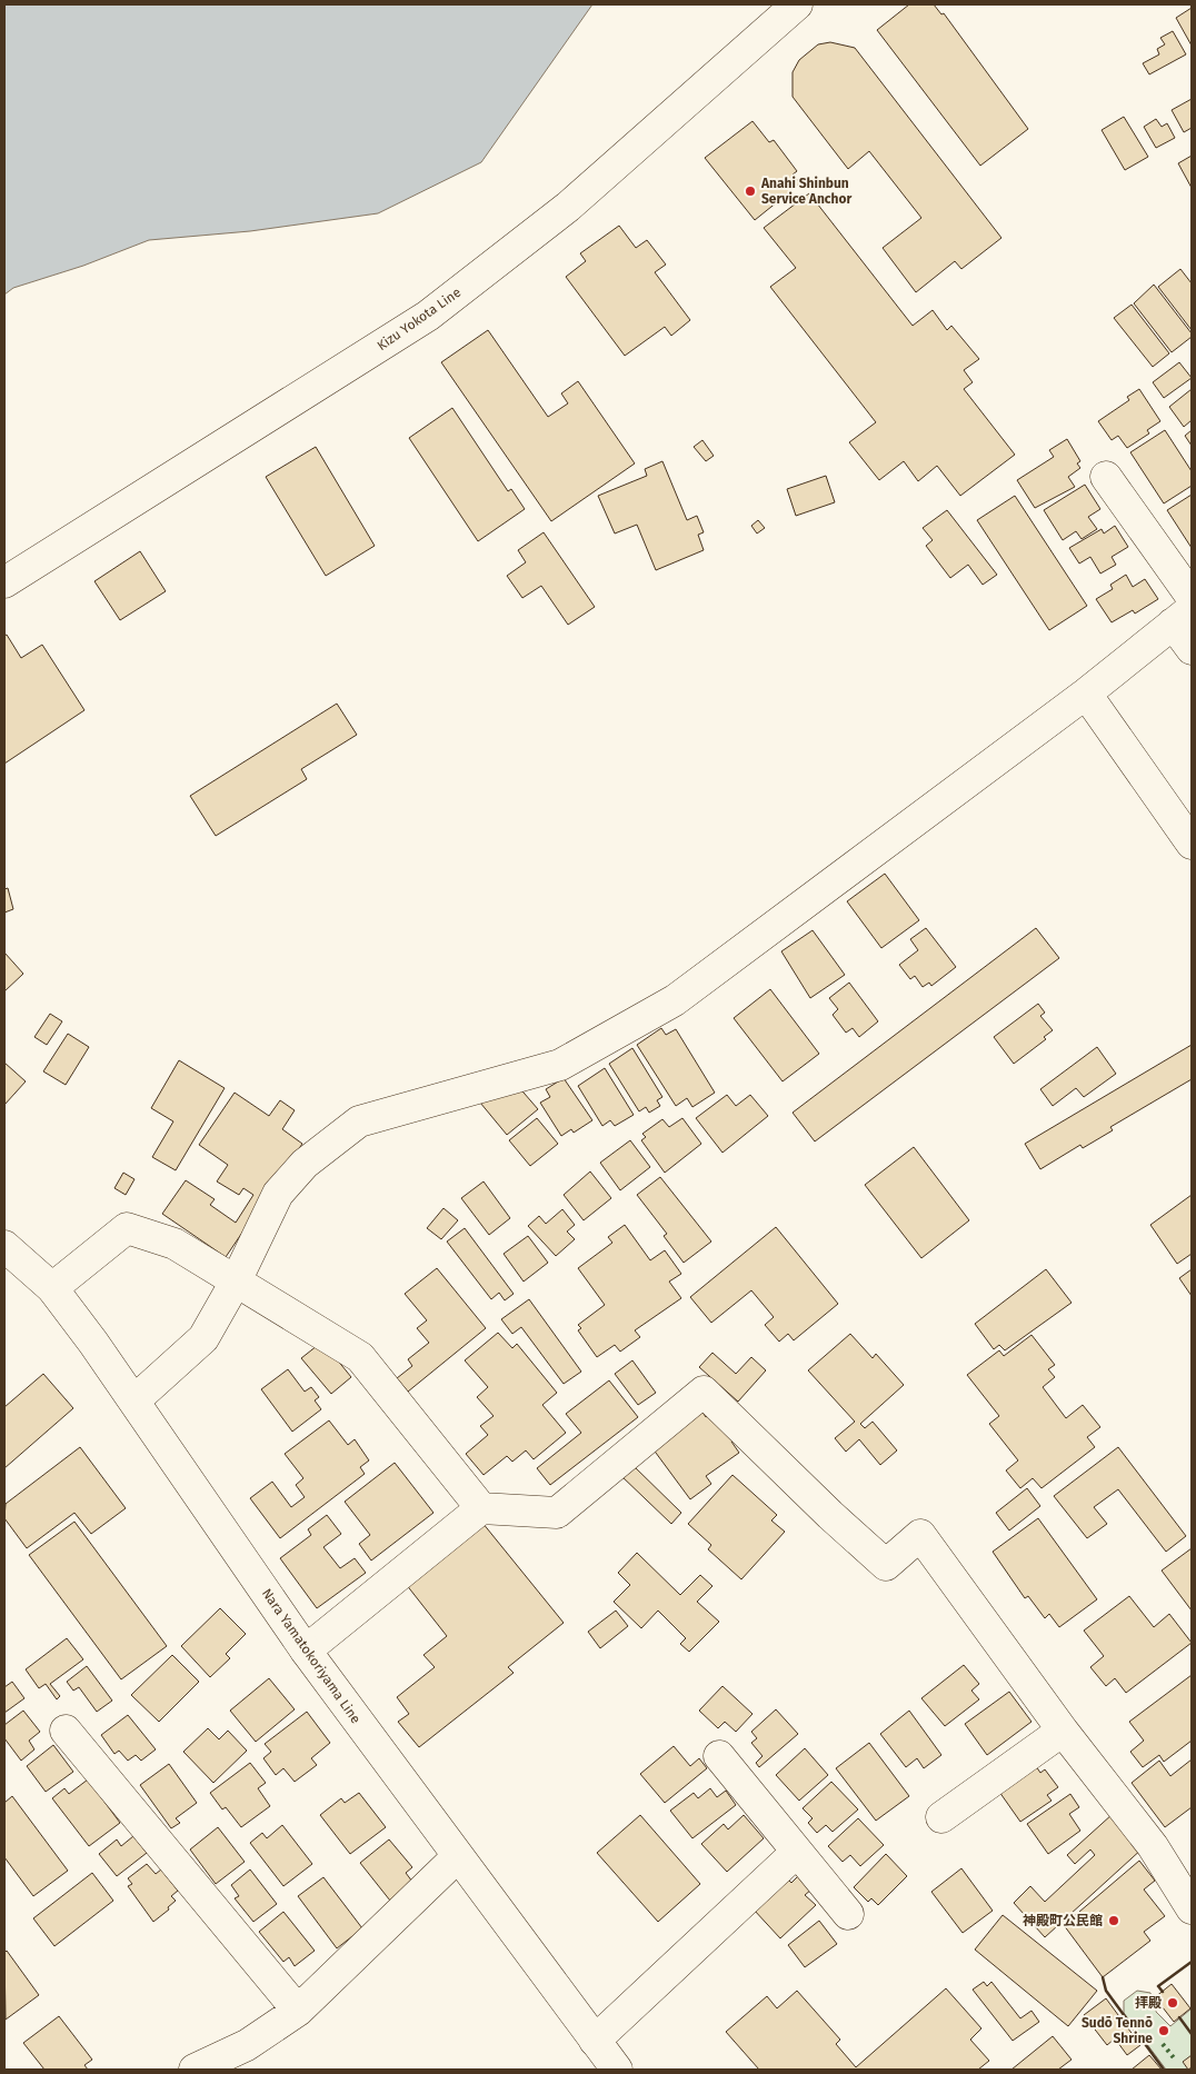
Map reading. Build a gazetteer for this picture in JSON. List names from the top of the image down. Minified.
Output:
{"streets":{"street":["Kizu Yokota Line","Nara Yamatokoriyama Line"]},"places":["Anahi Shinbun Service Anchor","神殿町公民館","拝殿","Sudō Tennō Shrine"]}
